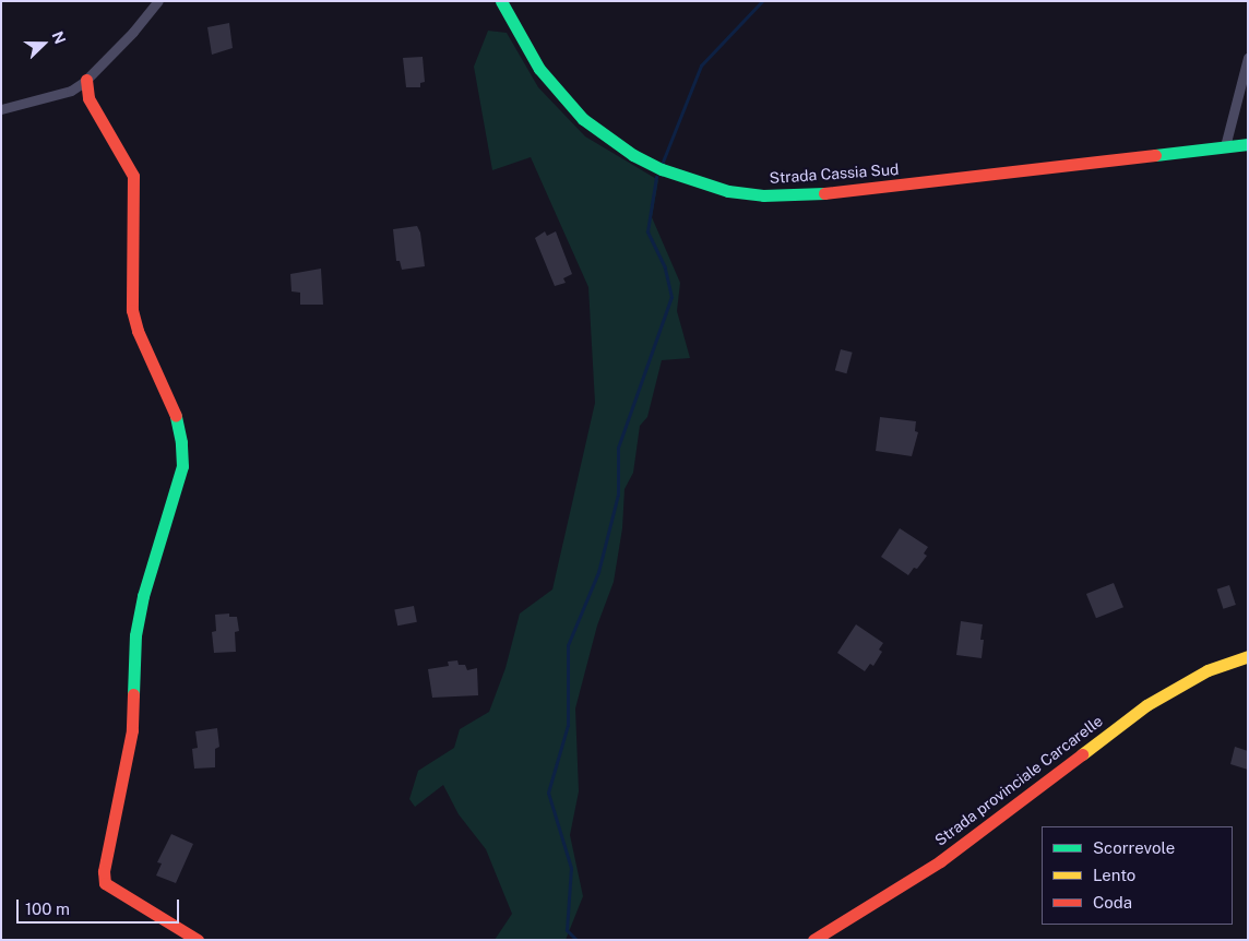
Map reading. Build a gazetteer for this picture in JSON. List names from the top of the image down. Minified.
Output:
{"streets":{"main road":["Strada Cassia Sud","Strada provinciale Carcarelle"]},"legend":["Scorrevole","Lento","Coda"],"scale_bar":"100 m","north":"right"}
